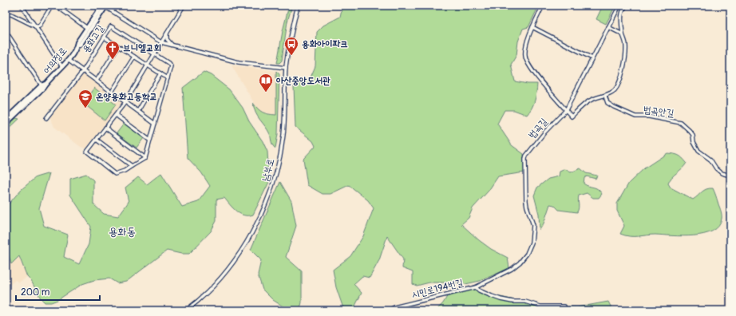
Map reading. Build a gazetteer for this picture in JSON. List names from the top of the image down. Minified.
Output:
{"streets":{"main road":["어의정로"],"street":["용화고길","법곡안길","법곡길","남부로","시민로194번길"]},"crossings":[["법곡길","시민로194번길"]],"districts":["용화동"],"places":{"bus stop":["용화아이파크"],"church":["브니엘교회"],"library":["아산중앙도서관"],"school or university":["온양용화고등학교"]},"scale_bar":"200 m"}
